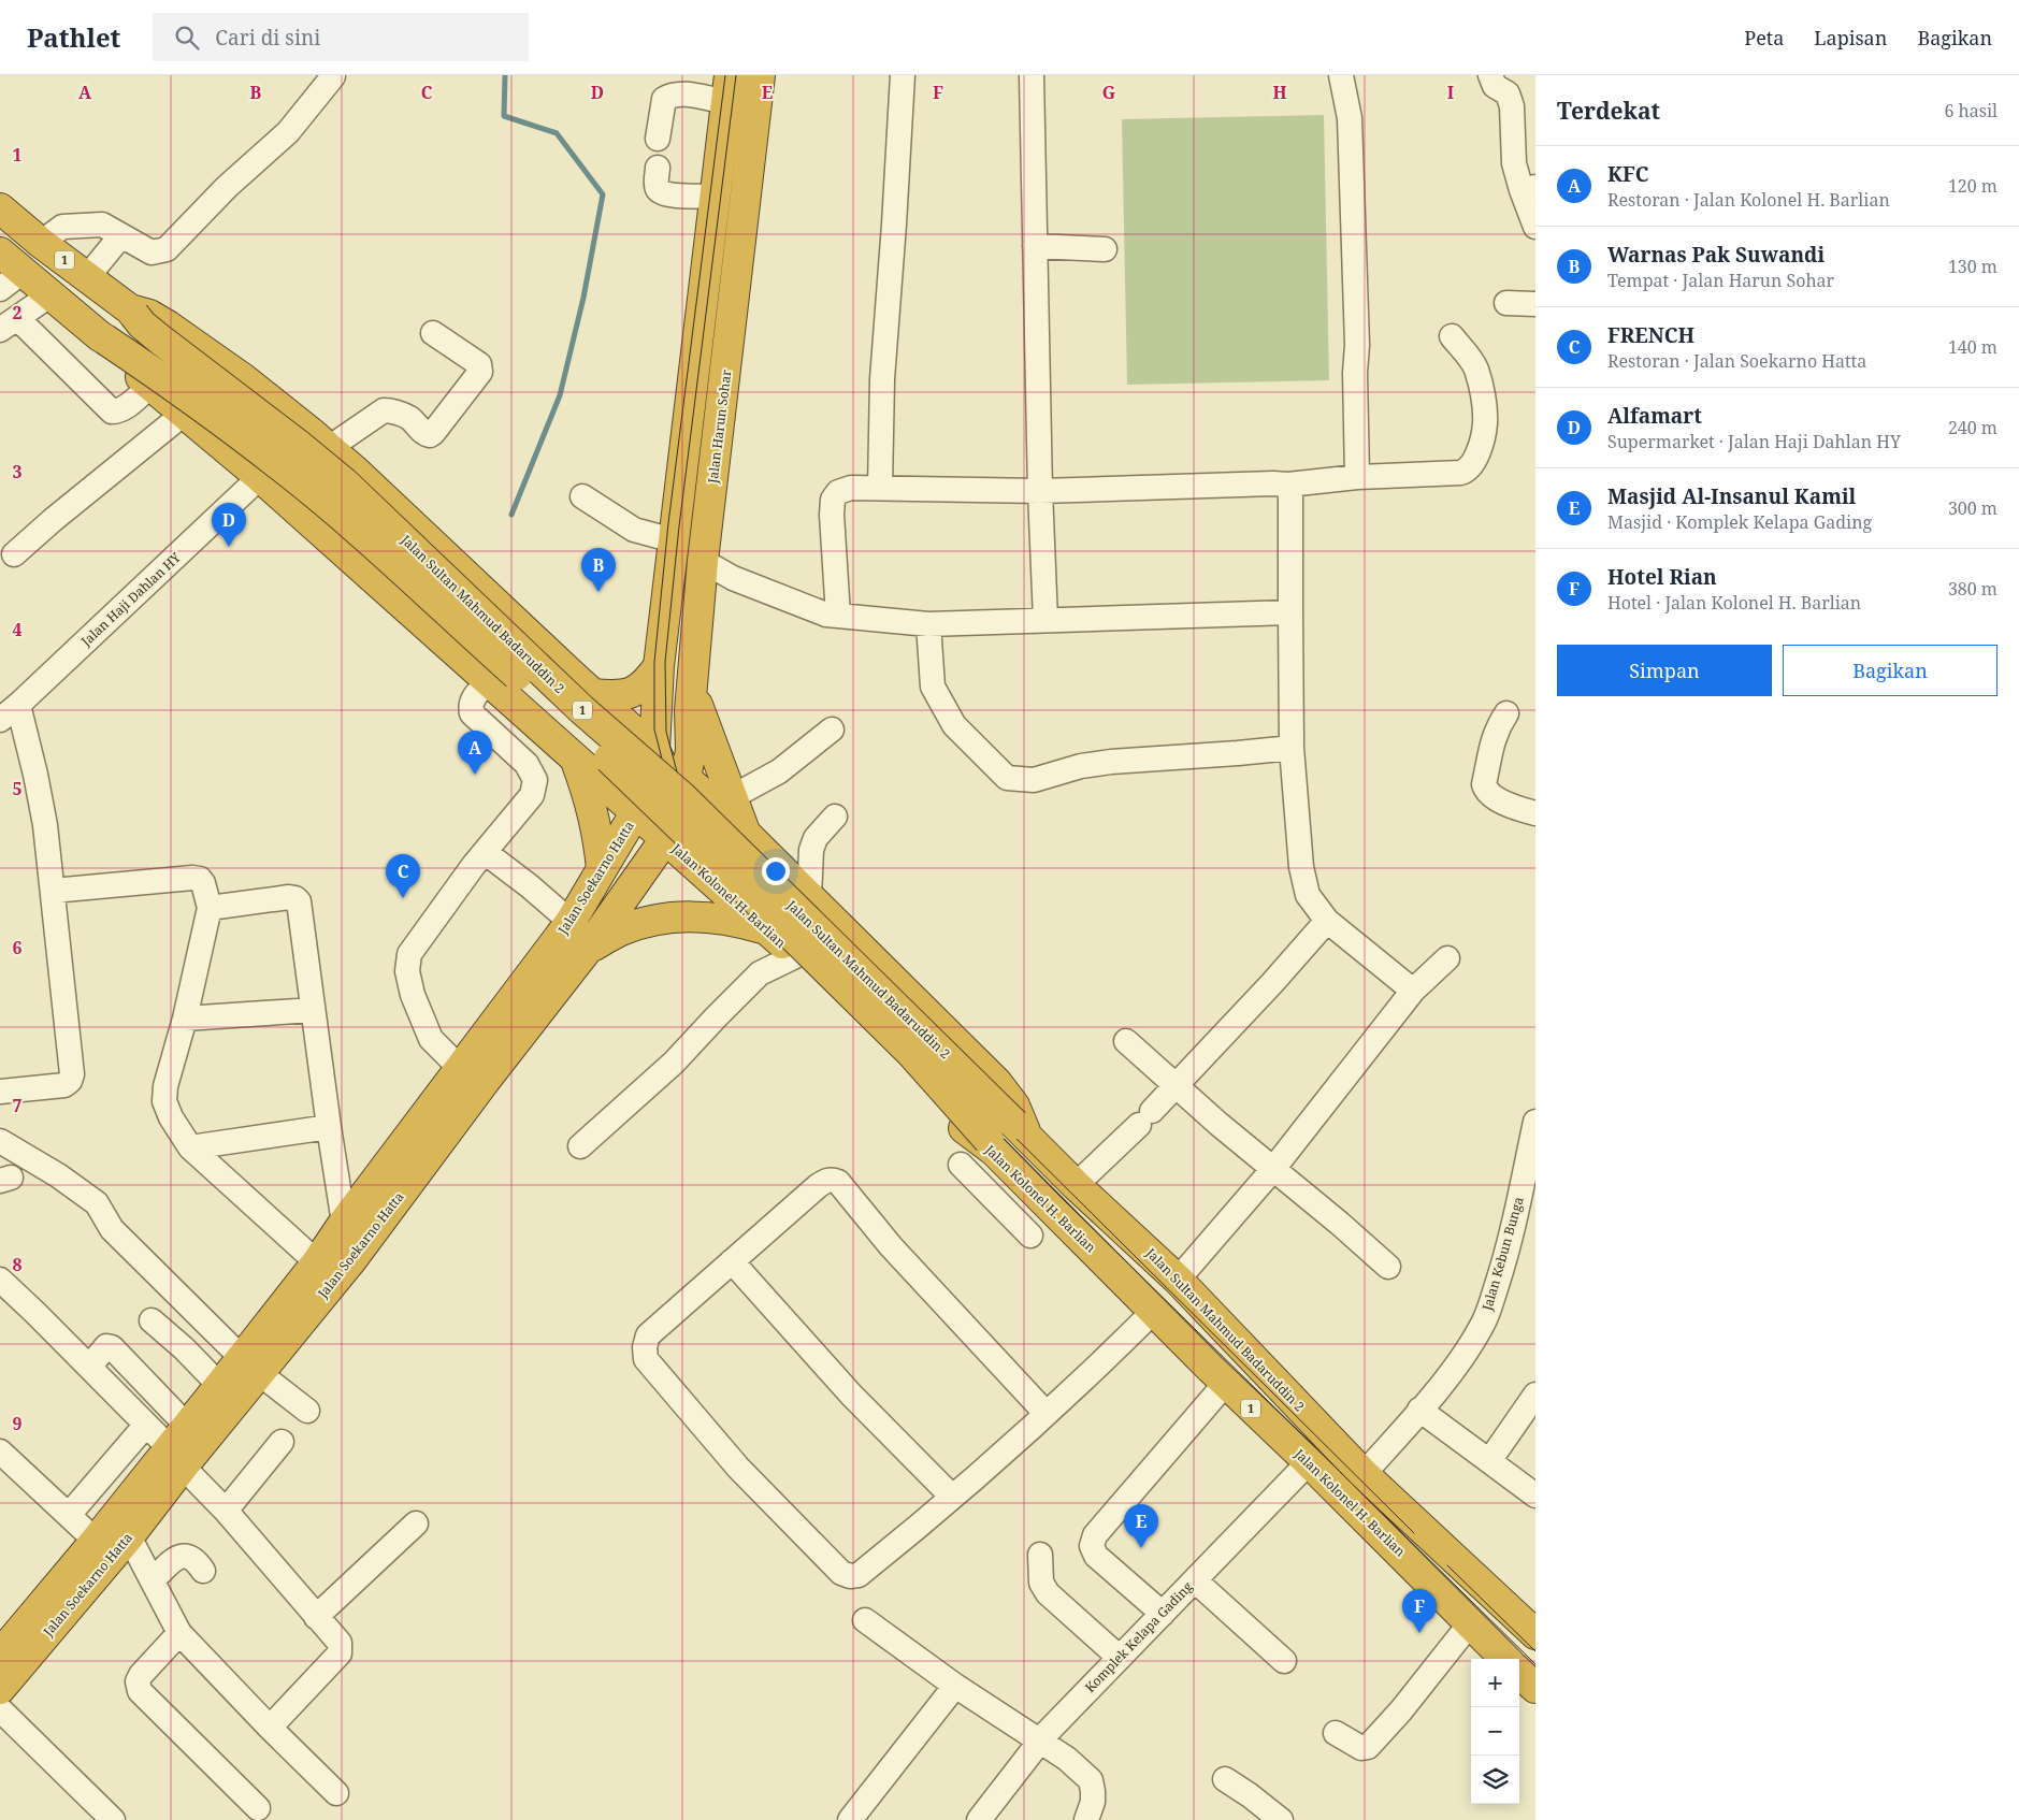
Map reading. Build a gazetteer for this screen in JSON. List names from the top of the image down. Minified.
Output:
{"streets":{"highway":["1","Jalan Harun Sohar","Jalan Sultan Mahmud Badaruddin 2","Jalan Soekarno Hatta","Jalan Kolonel H. Barlian"],"street":["Jalan Haji Dahlan HY","Jalan Kebun Bunga","Komplek Kelapa Gading"]},"crossings":[["1","Jalan Harun Sohar"],["1","Jalan Haji Dahlan HY"],["1","Jalan Sultan Mahmud Badaruddin 2"],["1","Jalan Soekarno Hatta"],["1","Jalan Kolonel H. Barlian"],["Jalan Harun Sohar","Jalan Soekarno Hatta"],["Jalan Sultan Mahmud Badaruddin 2","Jalan Kolonel H. Barlian"],["Jalan Sultan Mahmud Badaruddin 2","Jalan Kebun Bunga"],["Jalan Soekarno Hatta","Jalan Kolonel H. Barlian"],["Jalan Kolonel H. Barlian","Komplek Kelapa Gading"]],"page":{"header":"Pathlet","search":"Cari di sini","nav":["Peta","Lapisan","Bagikan"],"heading":["Terdekat","6 hasil"],"list":[{"mark":"A","name":"KFC","note":"Restoran · Jalan Kolonel H. Barlian","value":"120 m"},{"mark":"B","name":"Warnas Pak Suwandi","note":"Tempat · Jalan Harun Sohar","value":"130 m"},{"mark":"C","name":"FRENCH","note":"Restoran · Jalan Soekarno Hatta","value":"140 m"},{"mark":"D","name":"Alfamart","note":"Supermarket · Jalan Haji Dahlan HY","value":"240 m"},{"mark":"E","name":"Masjid Al-Insanul Kamil","note":"Masjid · Komplek Kelapa Gading","value":"300 m"},{"mark":"F","name":"Hotel Rian","note":"Hotel · Jalan Kolonel H. Barlian","value":"380 m"}],"pins":["D","B","A","C","E","F"],"buttons":["Simpan","Bagikan"],"map_buttons":["+","−"]},"grid":{"columns":["A","B","C","D","E","F","G","H","I"],"rows":["1","2","3","4","5","6","7","8","9"]}}
